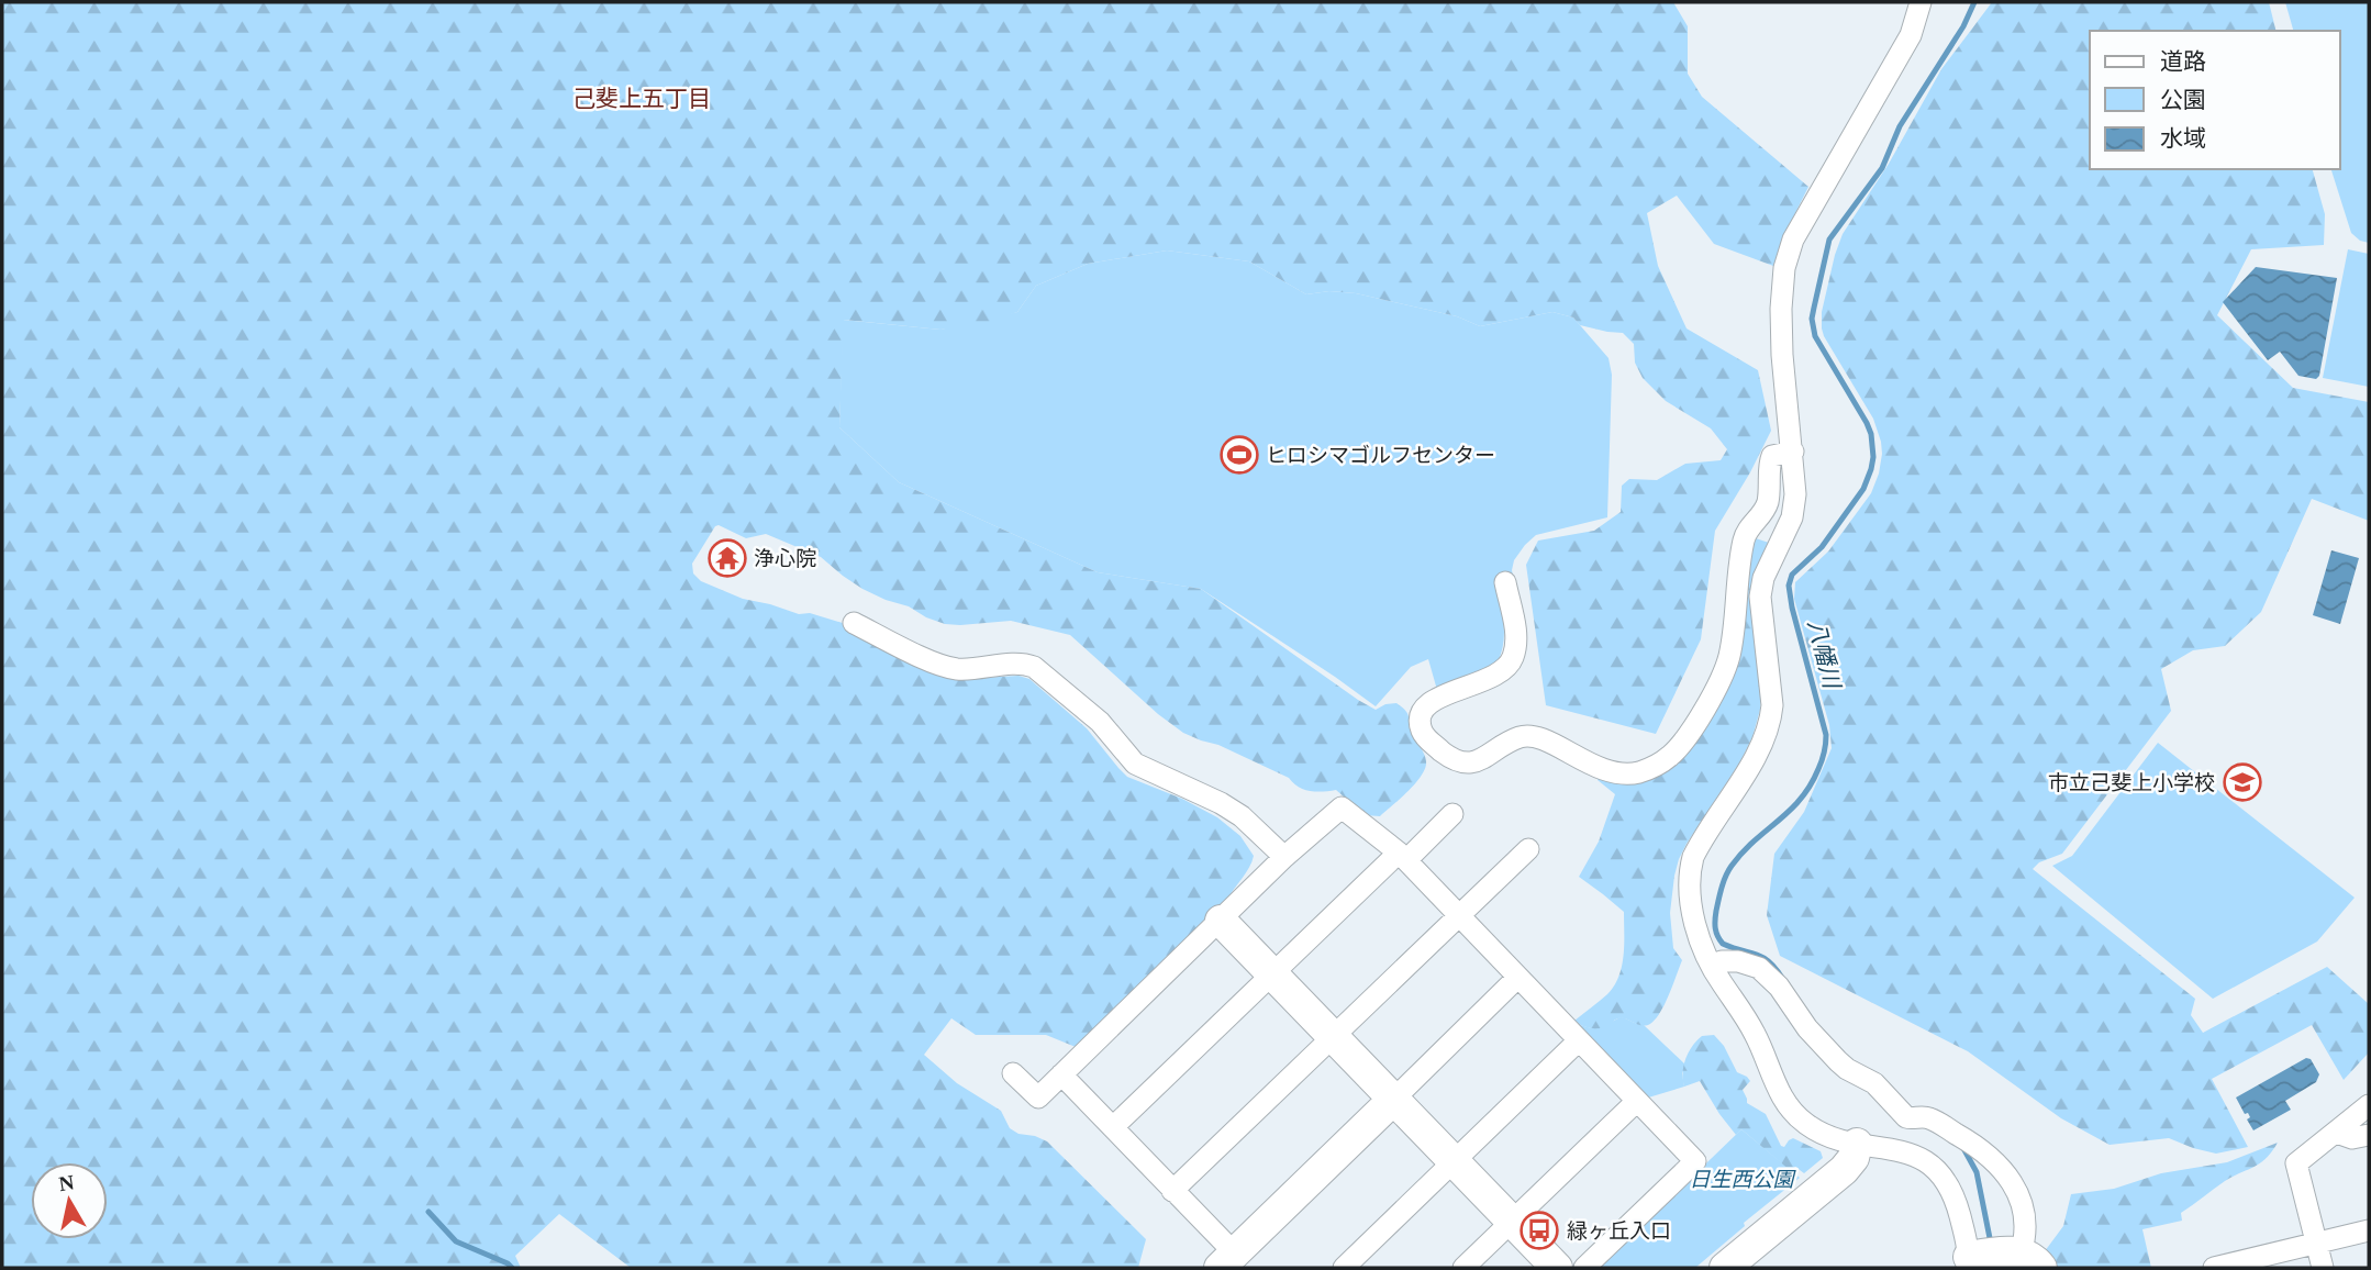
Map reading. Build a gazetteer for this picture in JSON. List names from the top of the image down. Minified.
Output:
{"districts":["己斐上五丁目"],"water":["八幡川"],"parks":["日生西公園"],"places":{"sports":["ヒロシマゴルフセンター"],"temple":["浄心院"],"school or university":["市立己斐上小学校"],"bus stop":["緑ヶ丘入口"]},"legend":["道路","公園","水域"],"north":"top"}
